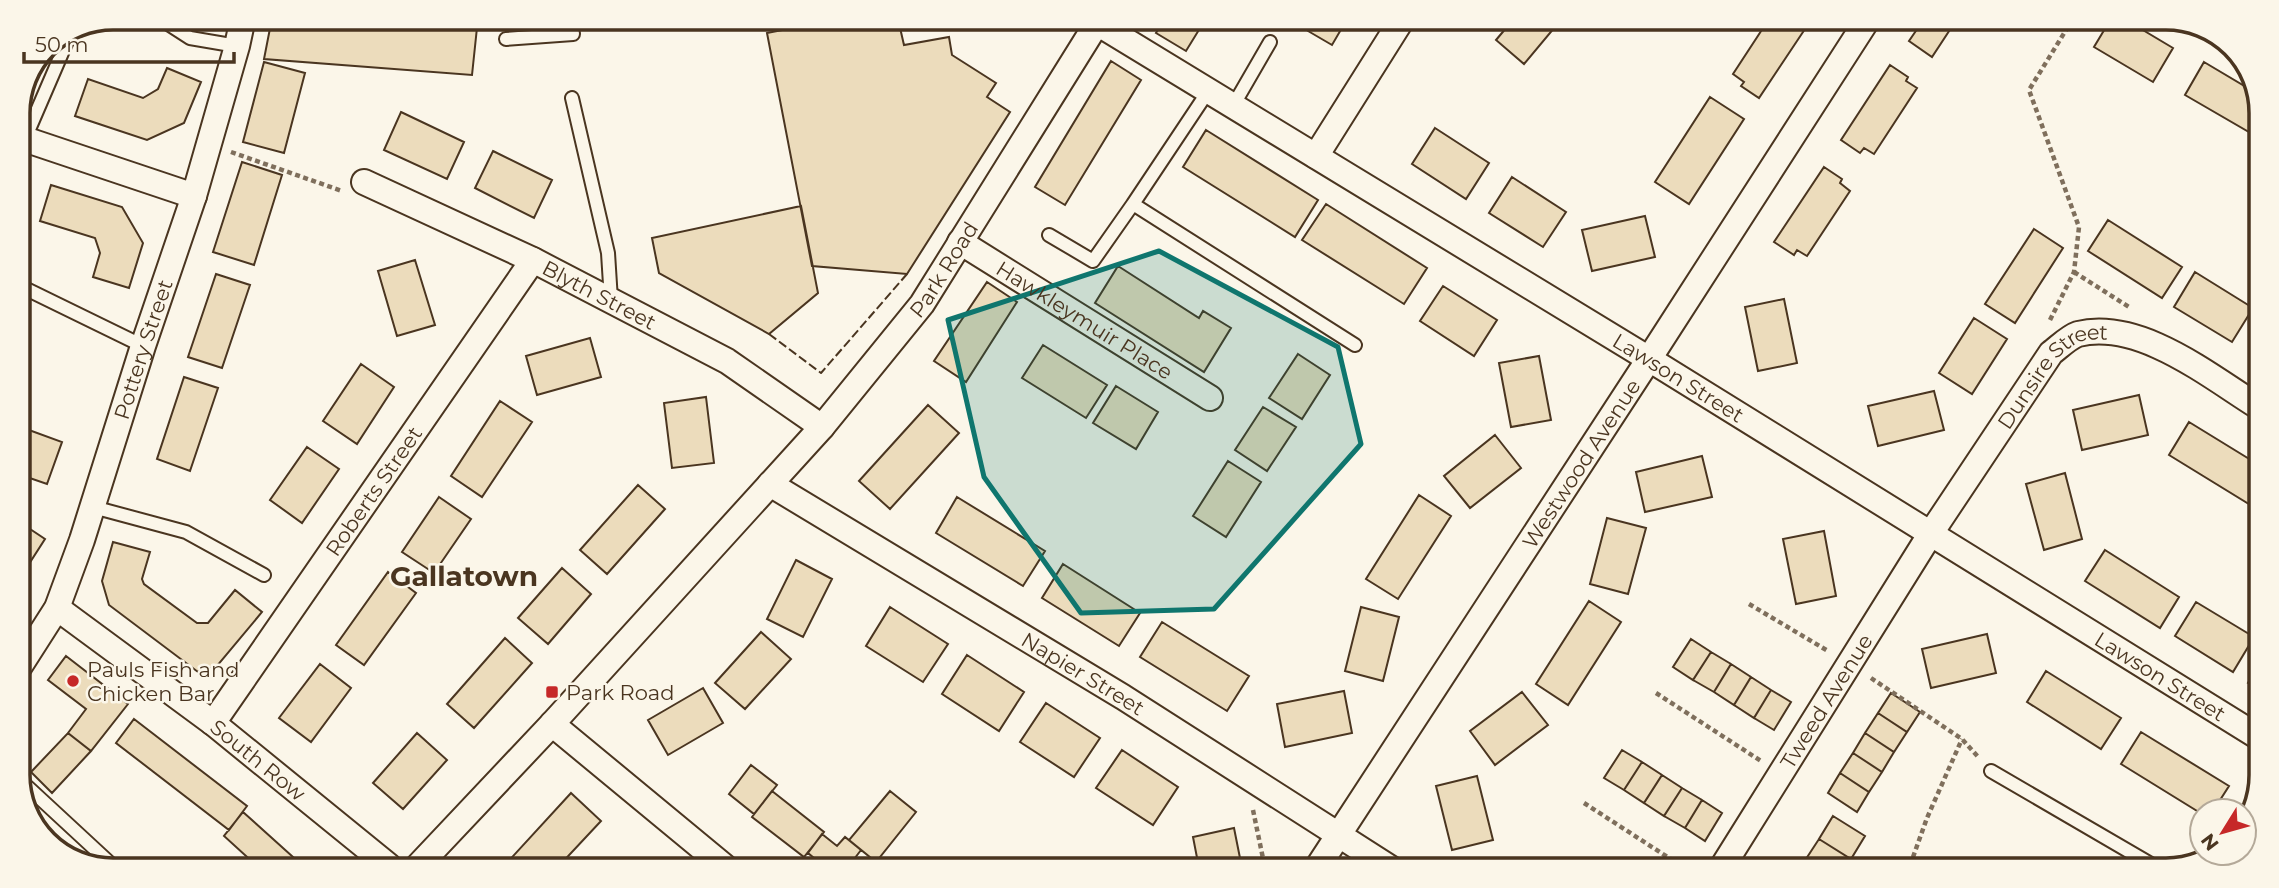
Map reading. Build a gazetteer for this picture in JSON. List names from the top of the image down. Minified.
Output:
{"streets":{"street":["Park Road","Blyth Street","Hawkleymuir Place","Pottery Street","Lawson Street","Dunsire Street","Westwood Avenue","Roberts Street","Napier Street","Tweed Avenue","South Row"]},"crossings":[["Park Road","Blyth Street"],["Park Road","Hawkleymuir Place"],["Park Road","Napier Street"],["Blyth Street","Roberts Street"],["Pottery Street","South Row"],["Lawson Street","Dunsire Street"],["Lawson Street","Westwood Avenue"],["Lawson Street","Tweed Avenue"],["Dunsire Street","Tweed Avenue"],["Westwood Avenue","Napier Street"],["Roberts Street","South Row"]],"districts":["Gallatown"],"places":{"other":["Pauls Fish and Chicken Bar"],"transit":["Park Road"]},"scale_bar":"50 m","north":"bottom left"}
